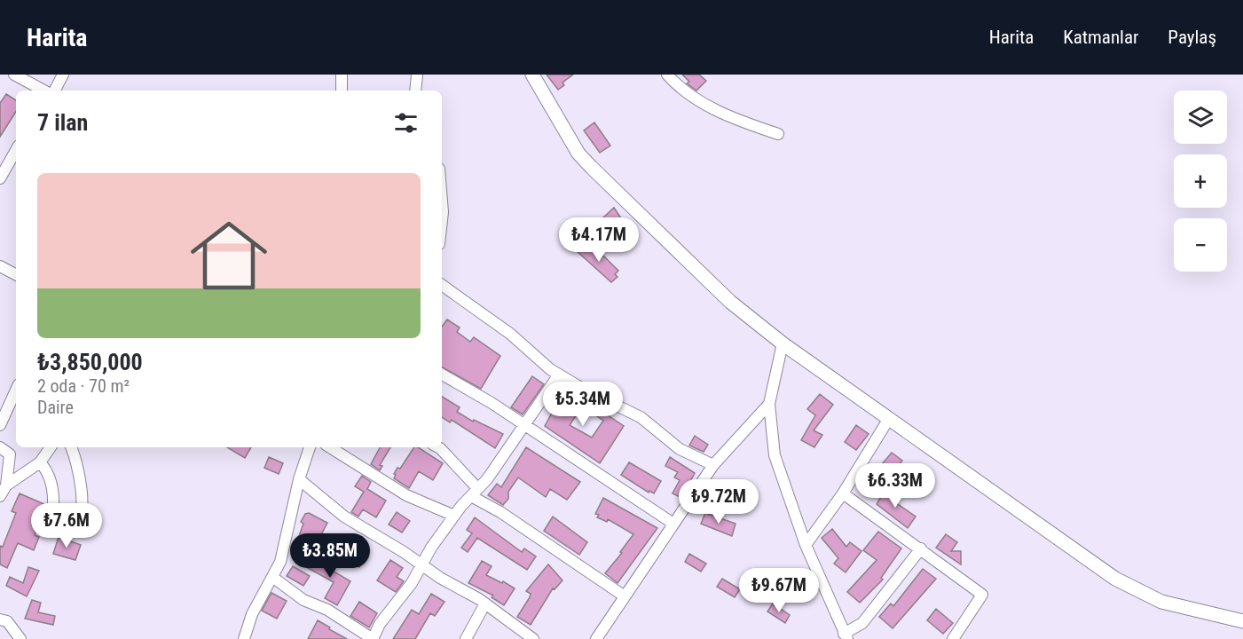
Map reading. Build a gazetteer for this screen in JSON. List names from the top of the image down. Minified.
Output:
{"page":{"header":"Harita","nav":["Harita","Katmanlar","Paylaş"],"map_buttons":["+","−"],"heading":"7 ilan","list":[{"name":"₺3,850,000","note":"2 oda · 70 m² · Daire"}],"price":["₺4.17M","₺5.34M","₺6.33M","₺9.72M","₺7.6M","₺3.85M","₺9.67M"]}}
